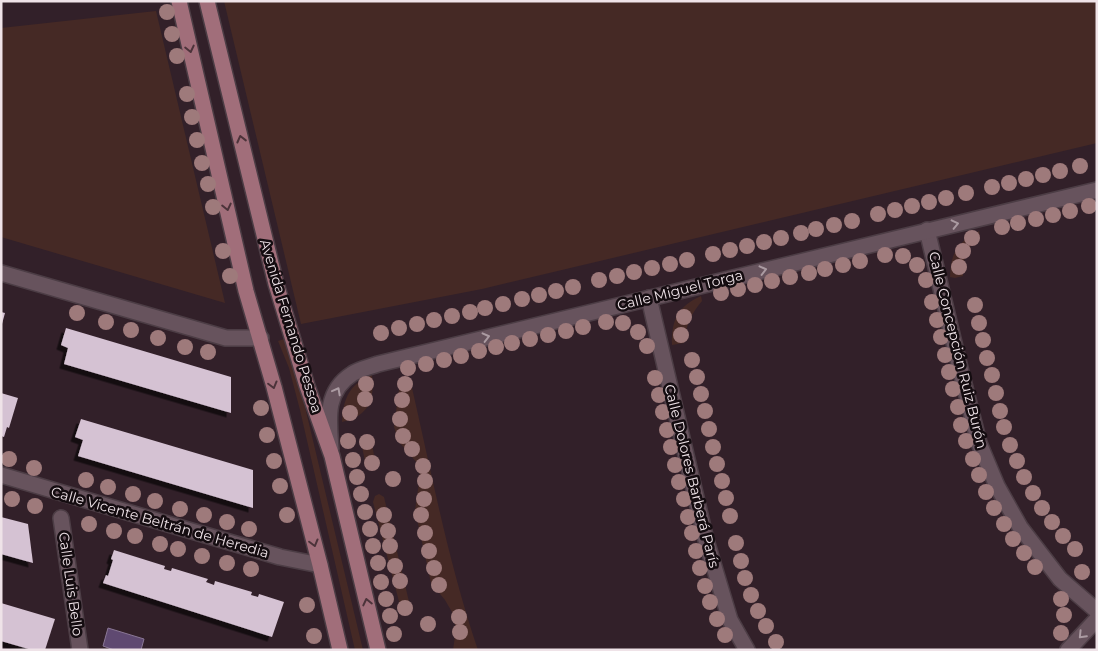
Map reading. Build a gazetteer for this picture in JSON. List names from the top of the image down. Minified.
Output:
{"streets":{"main road":["Avenida Fernando Pessoa"],"street":["Calle Miguel Torga","Calle Concepción Ruiz Burón","Calle Dolores Barberá París","Calle Vicente Beltrán de Heredia","Calle Luis Bello"]},"crossings":[["Calle Miguel Torga","Avenida Fernando Pessoa"],["Calle Miguel Torga","Calle Concepción Ruiz Burón"],["Calle Miguel Torga","Calle Dolores Barberá París"]],"one_way":["Calle Miguel Torga"]}
